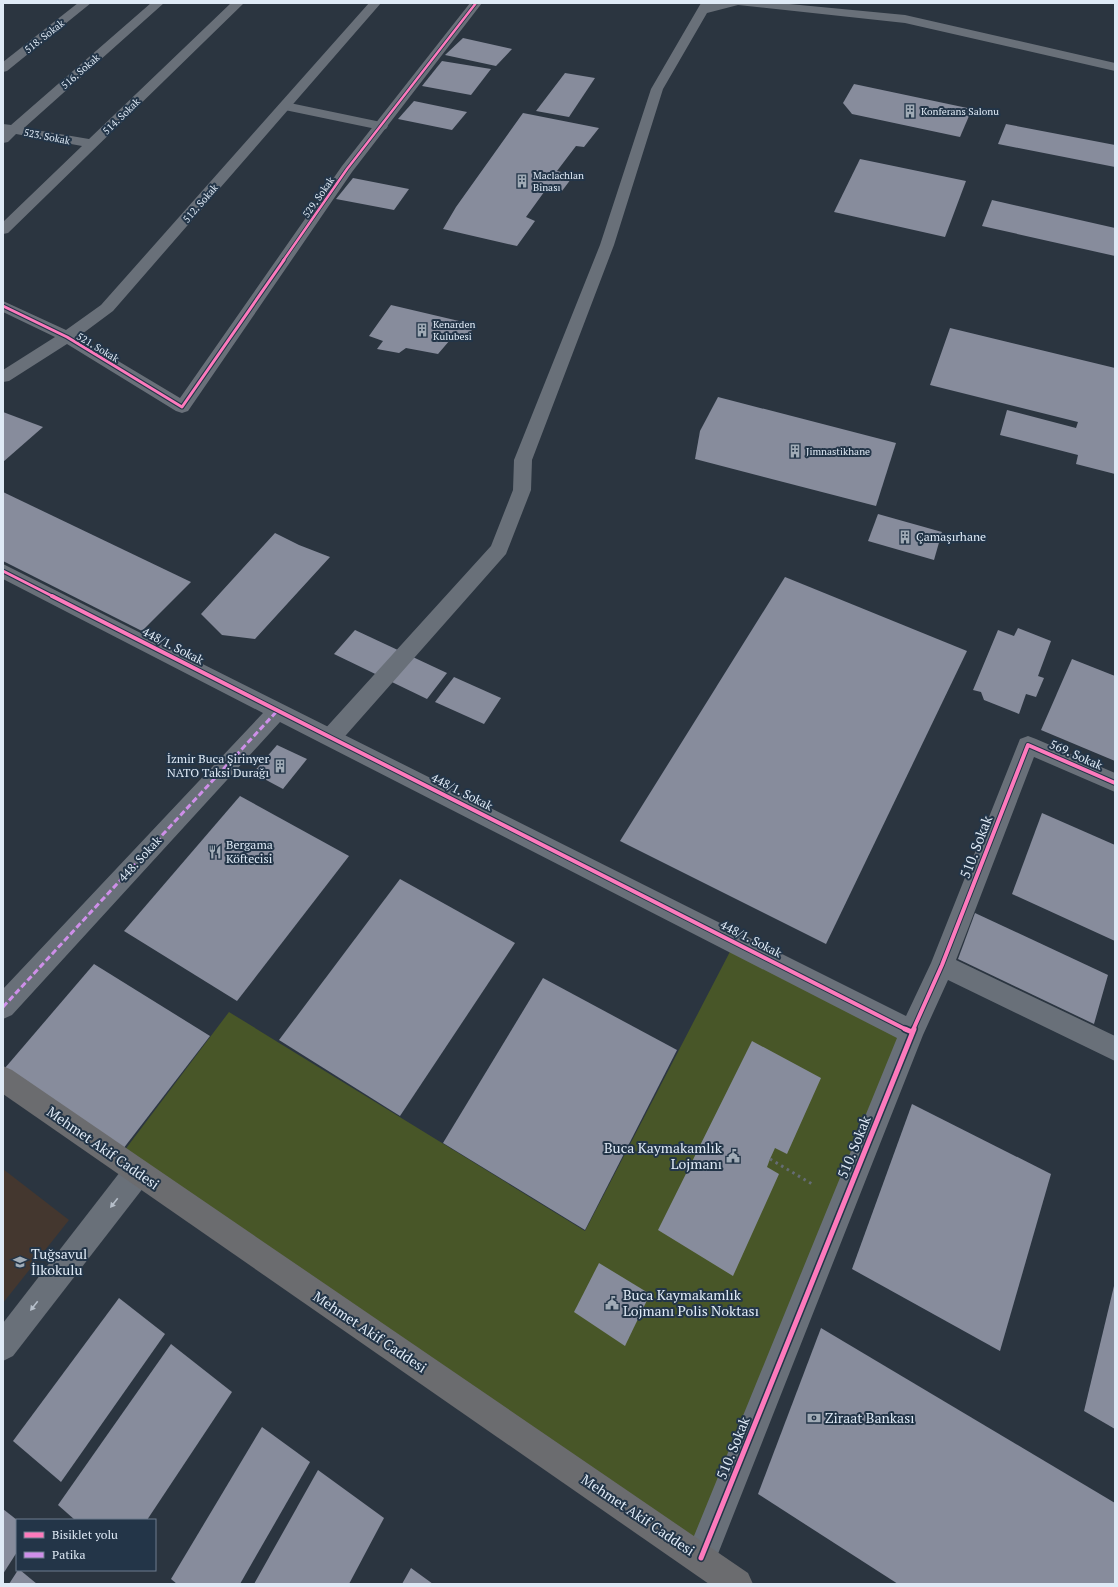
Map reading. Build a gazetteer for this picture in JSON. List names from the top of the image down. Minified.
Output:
{"streets":{"main road":["Mehmet Akif Caddesi"],"street":["518. Sokak","516. Sokak","514. Sokak","523. Sokak","529. Sokak","512. Sokak","521. Sokak","448/1. Sokak","569. Sokak","510. Sokak","448. Sokak"]},"crossings":[["516. Sokak","523. Sokak"],["514. Sokak","523. Sokak"],["529. Sokak","521. Sokak"],["512. Sokak","521. Sokak"],["448/1. Sokak","510. Sokak"],["448/1. Sokak","448. Sokak"],["569. Sokak","510. Sokak"],["510. Sokak","Mehmet Akif Caddesi"]],"places":{"building":["Konferans Salonu","Maclachlan Binası","Kenarden Kulubesi","Jimnastikhane","Çamaşırhane","İzmir Buca Şirinyer NATO Taksi Durağı"],"restaurant":["Bergama Köftecisi"],"public building":["Buca Kaymakamlık Lojmanı","Buca Kaymakamlık Lojmanı Polis Noktası"],"school or university":["Tuğsavul İlkokulu"],"bank":["Ziraat Bankası"]},"legend":["Bisiklet yolu","Patika"]}
